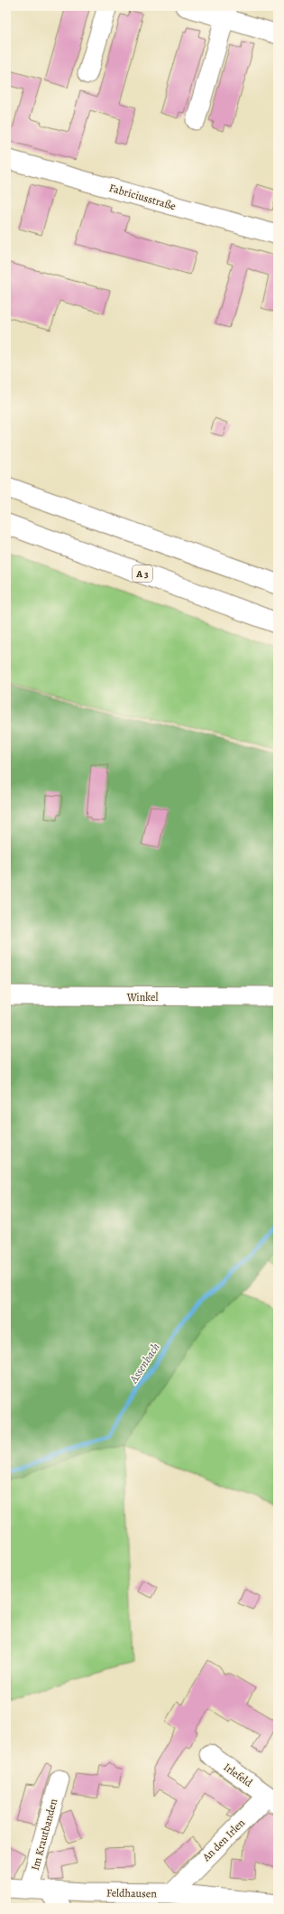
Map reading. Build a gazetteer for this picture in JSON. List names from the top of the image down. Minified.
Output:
{"streets":{"highway":["A 3"],"street":["Fabriciusstraße","Winkel","Irlefeld","Im Krautbanden","An den Irlen","Feldhausen"]},"crossings":[["Irlefeld","An den Irlen"],["Im Krautbanden","Feldhausen"],["An den Irlen","Feldhausen"]],"water":["Assenbach"]}
